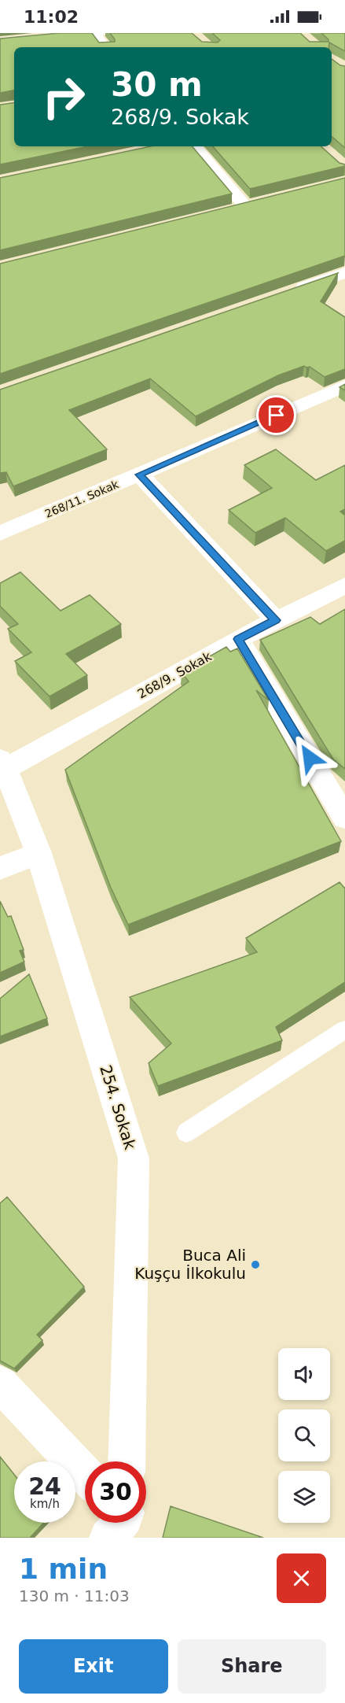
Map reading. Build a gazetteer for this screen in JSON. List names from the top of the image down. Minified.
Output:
{"streets":{"street":["268/11. Sokak","268/9. Sokak","254. Sokak"]},"crossings":[["268/9. Sokak","254. Sokak"]],"places":["Buca Ali Kuşçu İlkokulu"],"page":{"status":"11:02","turn":["30 m","268/9. Sokak"],"speed":"24 km/h","limit":"30","heading":["1 min","130 m · 11:03"],"buttons":["Exit","Share"]}}
